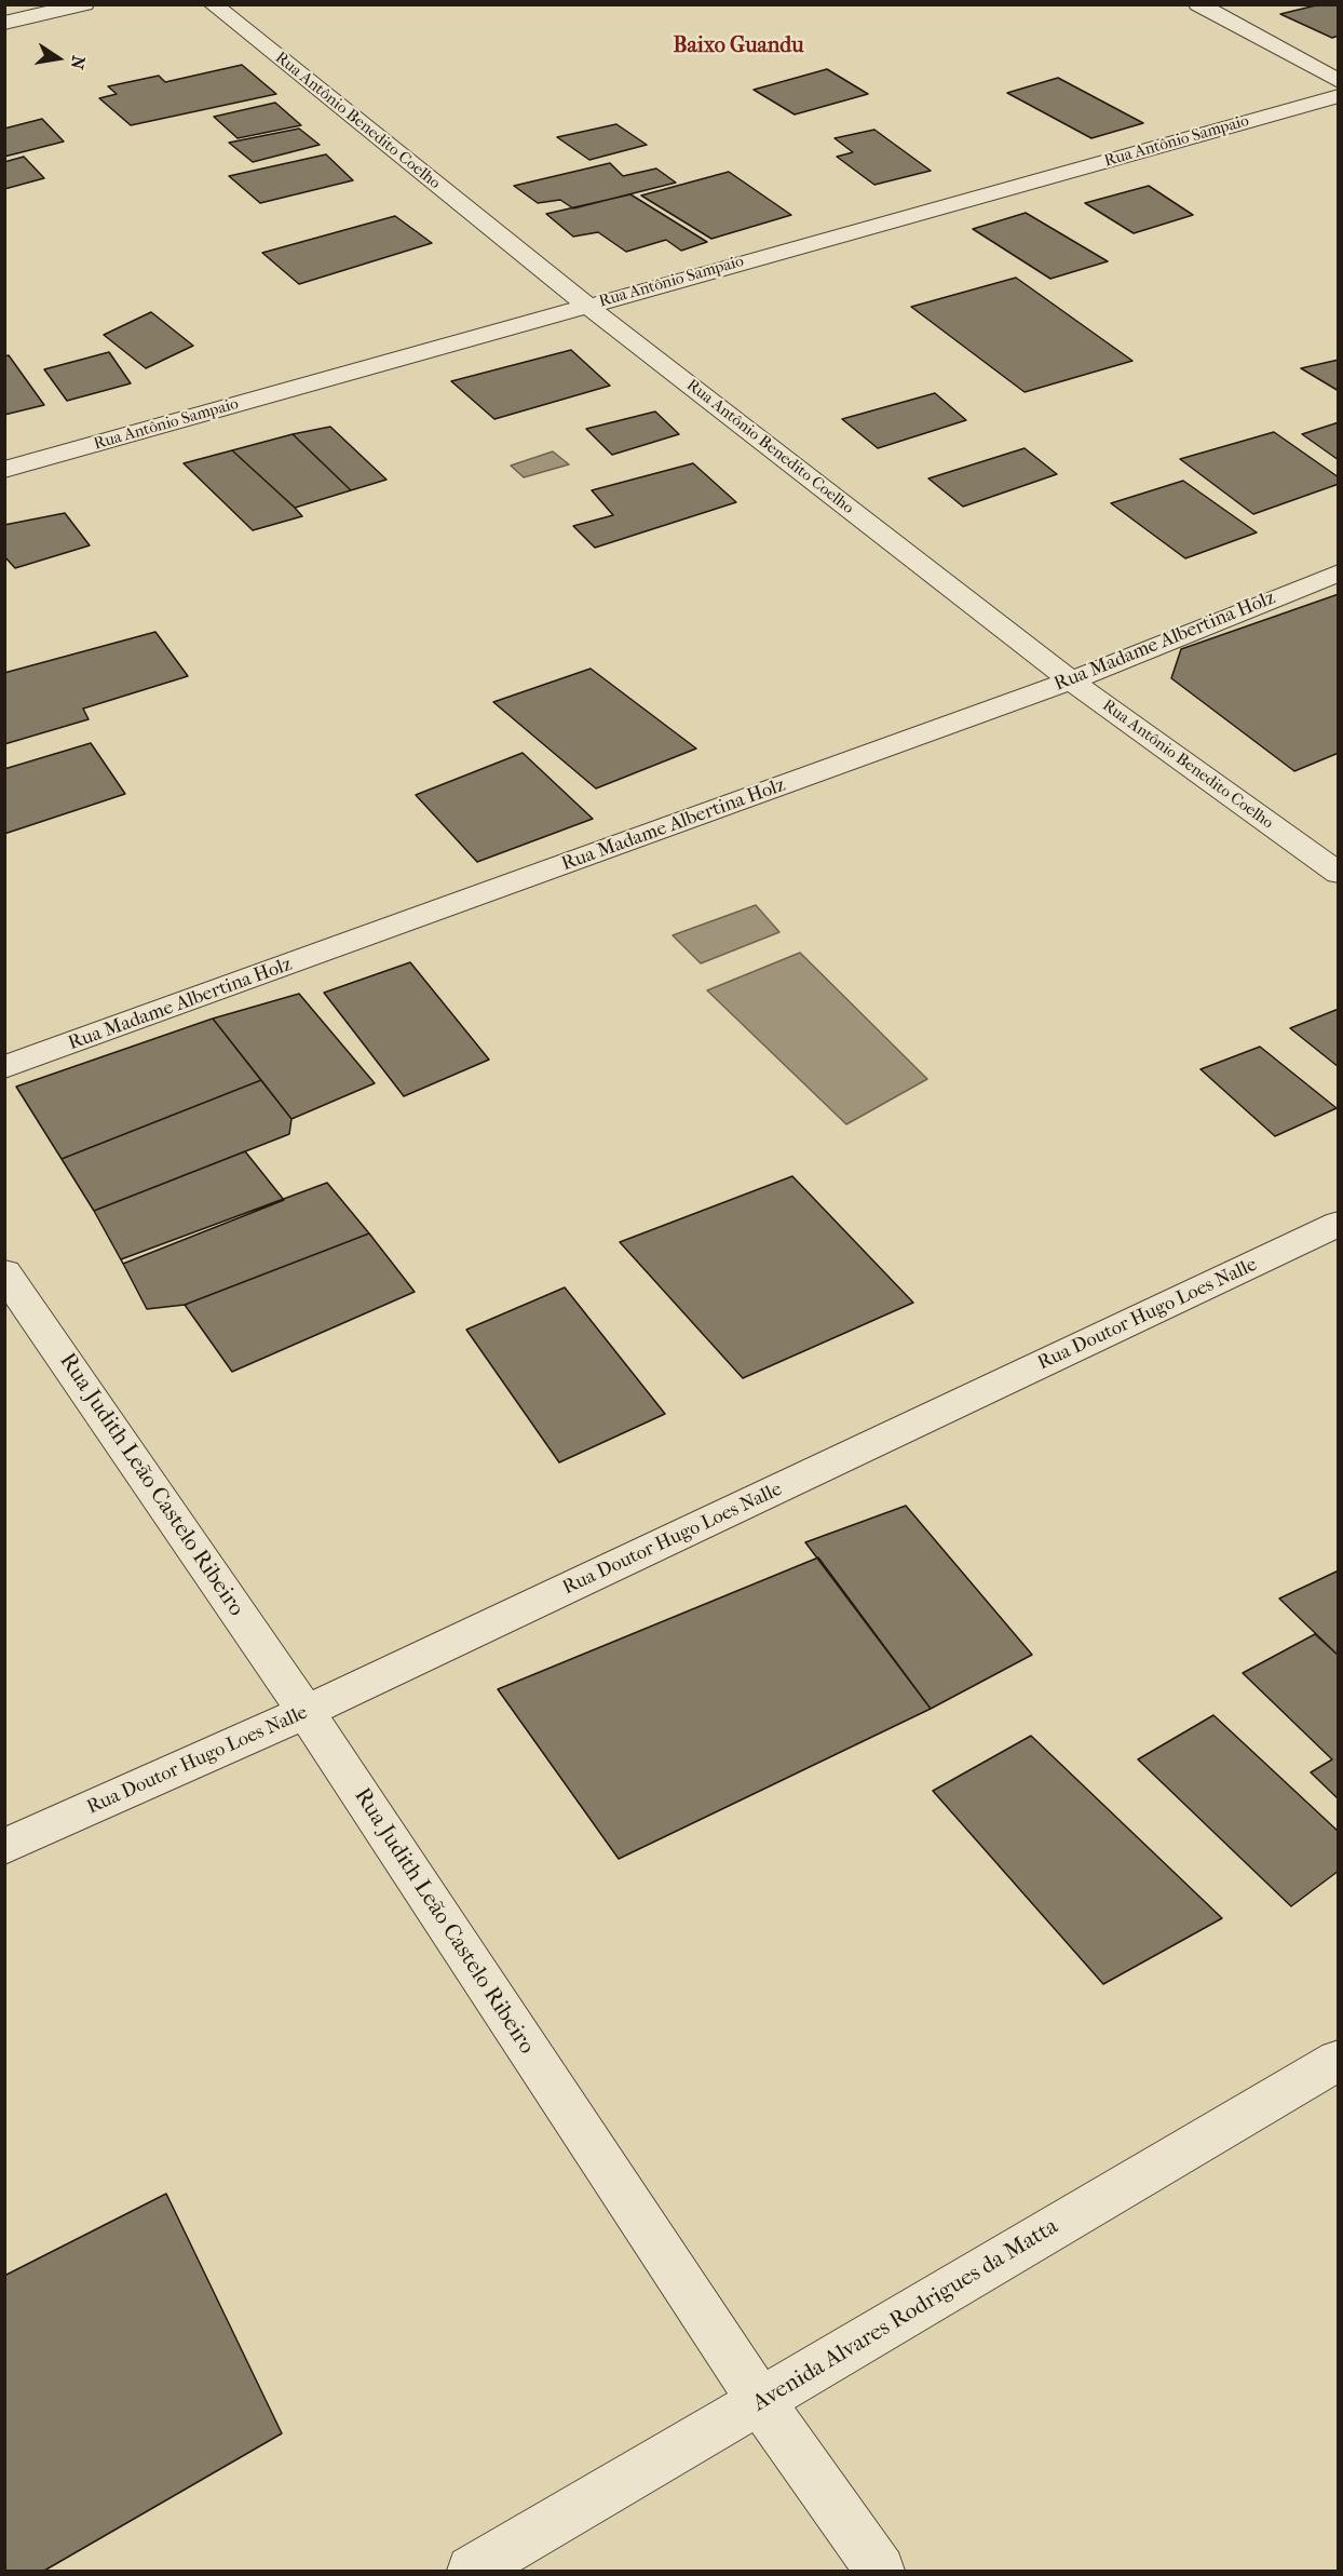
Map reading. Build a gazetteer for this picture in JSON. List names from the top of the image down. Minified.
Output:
{"streets":{"street":["Rua Antônio Benedito Coelho","Rua Antônio Sampaio","Rua Madame Albertina Holz","Rua Doutor Hugo Loes Nalle","Rua Judith Leão Castelo Ribeiro","Avenida Alvares Rodrigues da Matta"]},"crossings":[["Rua Antônio Benedito Coelho","Rua Antônio Sampaio"],["Rua Antônio Benedito Coelho","Rua Madame Albertina Holz"],["Rua Doutor Hugo Loes Nalle","Rua Judith Leão Castelo Ribeiro"],["Rua Judith Leão Castelo Ribeiro","Avenida Alvares Rodrigues da Matta"]],"districts":["Baixo Guandu"],"north":"right"}
